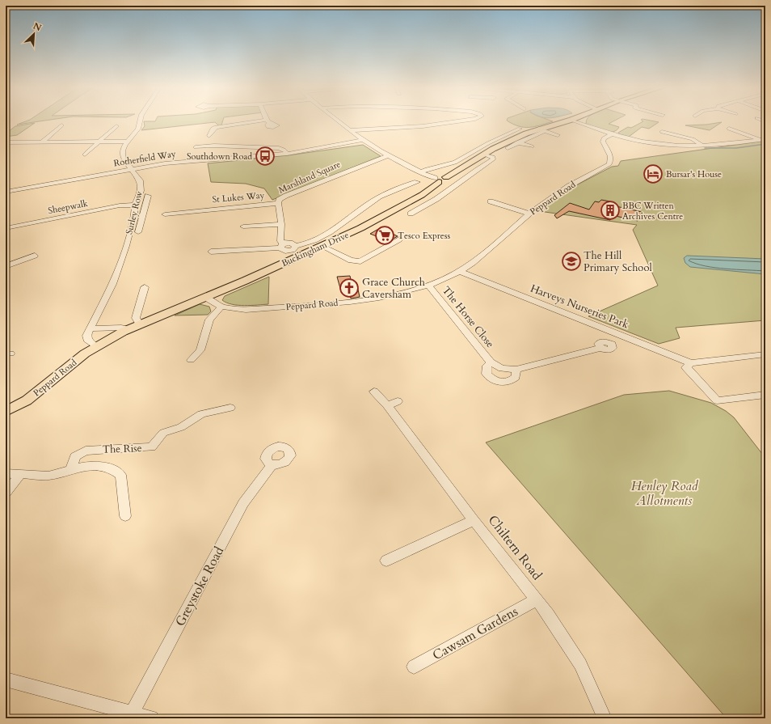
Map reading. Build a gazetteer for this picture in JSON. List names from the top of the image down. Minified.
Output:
{"streets":{"main road":["Peppard Road","Buckingham Drive"],"street":["Rotherfield Way","Marshland Square","St Lukes Way","Sheepwalk","Surley Row","Harveys Nurseries Park","The Horse Close","The Rise","Chiltern Road","Greystoke Road","Cawsam Gardens"]},"crossings":[["Rotherfield Way","Surley Row"],["Marshland Square","St Lukes Way"],["Marshland Square","Buckingham Drive"],["Peppard Road","Buckingham Drive"],["Peppard Road","Harveys Nurseries Park"],["Peppard Road","The Horse Close"],["Sheepwalk","Surley Row"],["Chiltern Road","Cawsam Gardens"]],"parks":["Henley Road Allotments"],"places":{"bus stop":["Southdown Road"],"hotel":["Bursar's House"],"building":["BBC Written Archives Centre"],"supermarket":["Tesco Express"],"school or university":["The Hill Primary School"],"church":["Grace Church Caversham"]},"north":"top right"}
